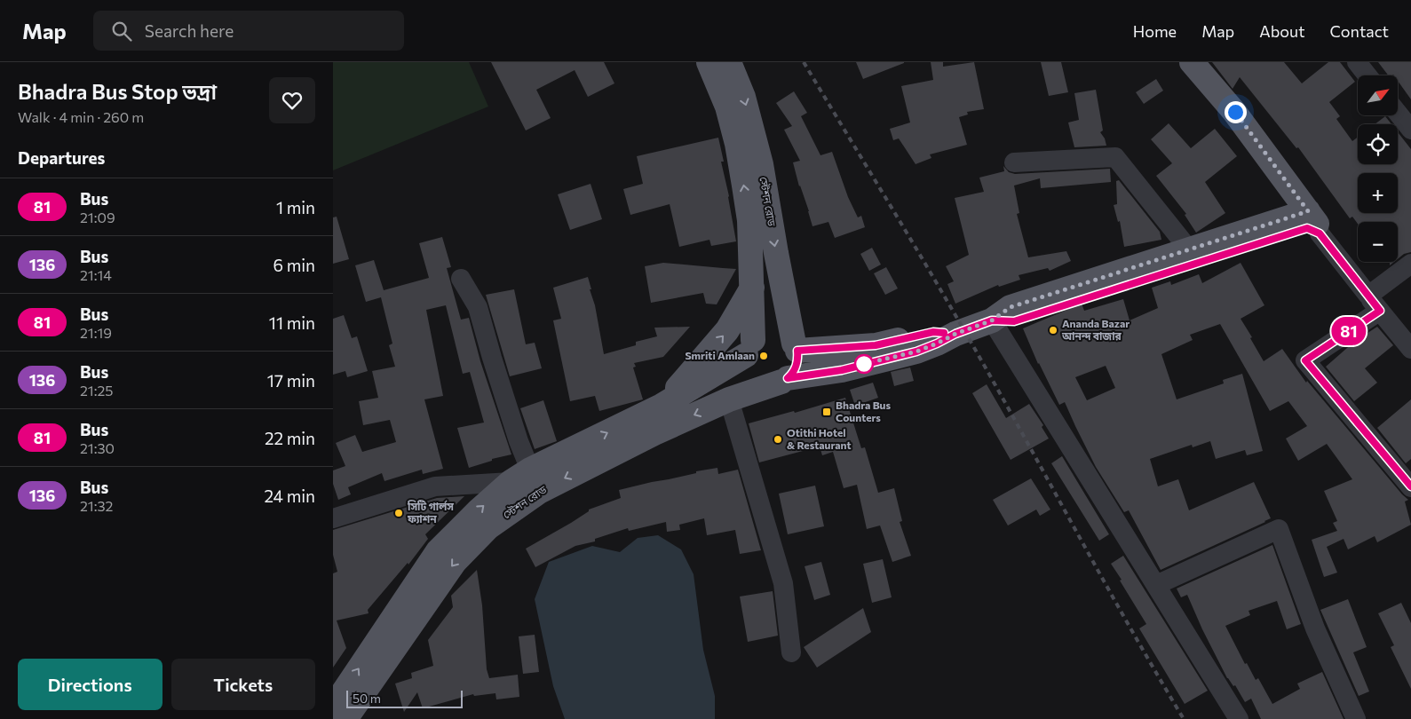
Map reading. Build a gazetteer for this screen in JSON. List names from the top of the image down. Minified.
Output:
{"streets":{"main road":["স্টেশন রোড"]},"places":{"other":["Ananda Bazar আনন্দ বাজার","Smriti Amlaan","Otithi Hotel & Restaurant","সিটি গার্লস ফ্যাশন"],"transit":["Bhadra Bus Counters"]},"lines":["bus line 81"],"scale_bar":"50 m","north":"top right","page":{"header":"Map","search":"Search here","nav":["Home","Map","About","Contact"],"heading":[["Bhadra Bus Stop ভদ্রা","Walk · 4 min · 260 m"],"Departures"],"on_map":"81","map_buttons":["+","−"],"list":[{"mark":"81","name":"Bus","note":"21:09","value":"1 min"},{"mark":"136","name":"Bus","note":"21:14","value":"6 min"},{"mark":"81","name":"Bus","note":"21:19","value":"11 min"},{"mark":"136","name":"Bus","note":"21:25","value":"17 min"},{"mark":"81","name":"Bus","note":"21:30","value":"22 min"},{"mark":"136","name":"Bus","note":"21:32","value":"24 min"}],"buttons":["Directions","Tickets"],"scale":"50 m"}}
